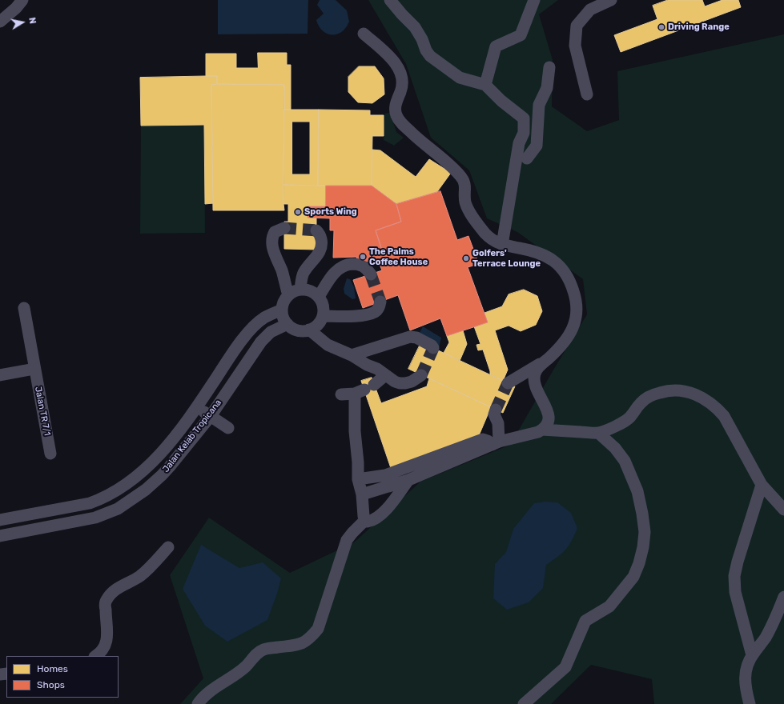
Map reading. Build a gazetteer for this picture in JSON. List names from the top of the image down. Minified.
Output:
{"streets":{"street":["Jalan TR 7/1","Jalan Kelab Tropicana"]},"places":["Driving Range","Sports Wing","The Palms Coffee House","Golfers' Terrace Lounge"],"legend":["Homes","Shops"],"north":"right"}
